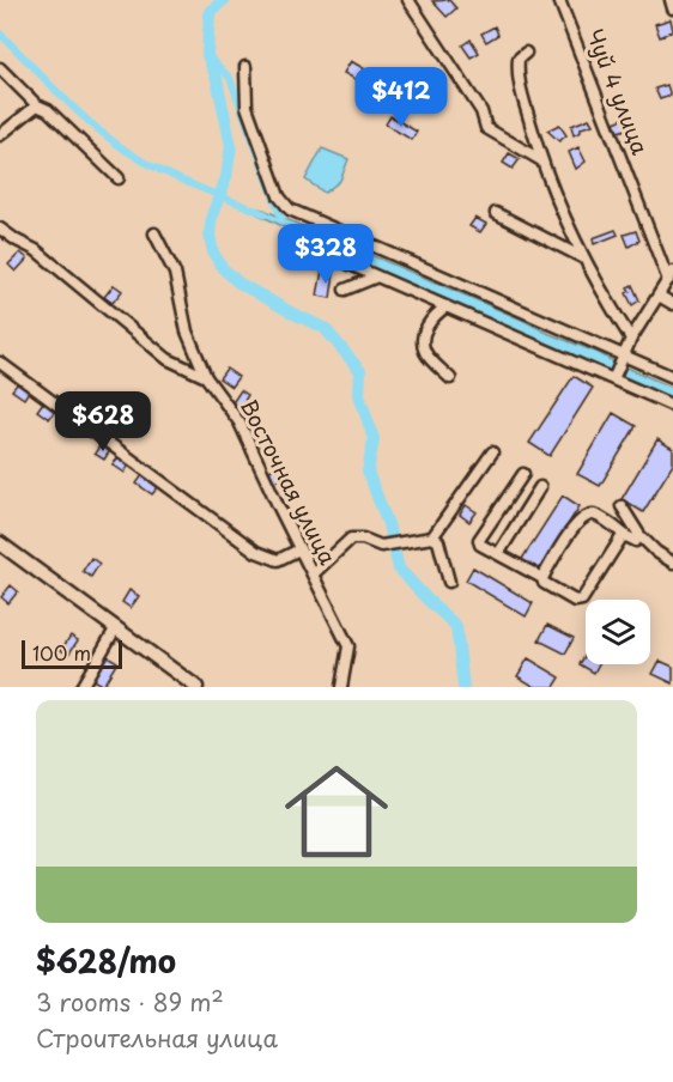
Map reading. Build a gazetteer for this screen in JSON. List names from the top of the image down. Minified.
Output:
{"streets":{"street":["Чуй 4 улица","Восточная улица"]},"scale_bar":"100 m","page":{"price":["$412","$328","$628"],"scale":"100 m","list":[{"name":"$628/mo","note":"3 rooms · 89 m² · Строительная улица"}]}}
